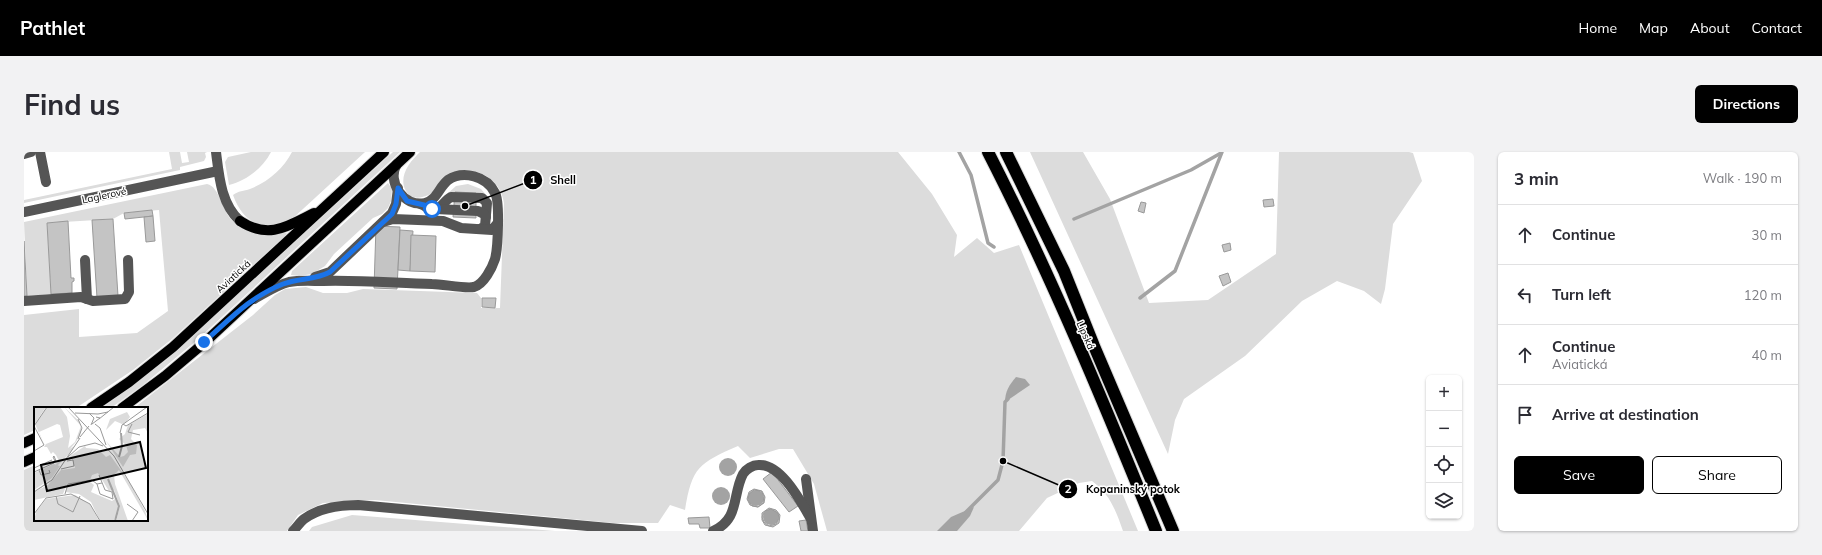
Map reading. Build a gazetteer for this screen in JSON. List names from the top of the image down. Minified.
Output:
{"streets":{"highway":["Lipská"],"main road":["Aviatická"],"lane":["Laglerové"]},"places":["Shell","Kopaninský potok"],"page":{"header":"Pathlet","nav":["Home","Map","About","Contact"],"buttons":["Directions",["Save","Share"]],"title":"Find us","heading":["3 min","Walk · 190 m"],"list":[["Continue","30 m"],["Turn left","120 m"],["Continue","Aviatická","40 m"],"Arrive at destination"],"map_buttons":["+","−"]}}
